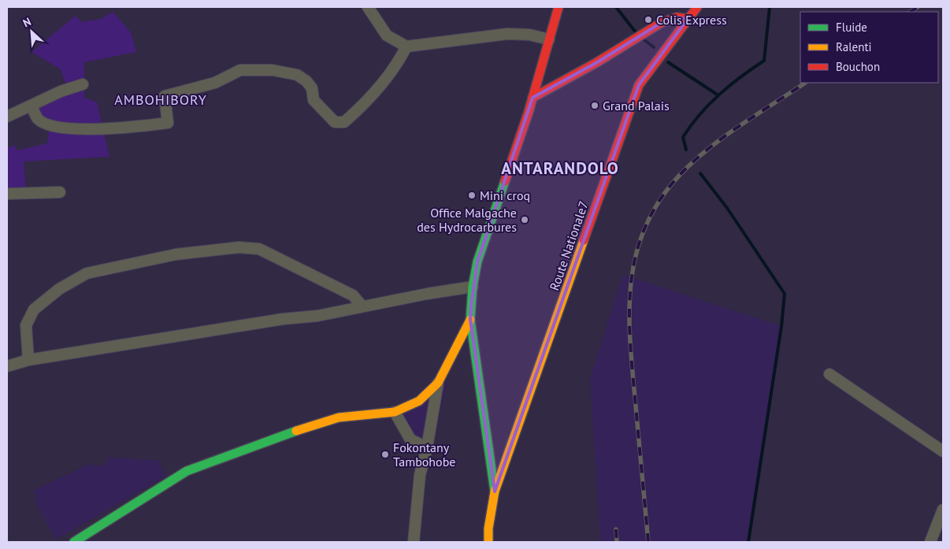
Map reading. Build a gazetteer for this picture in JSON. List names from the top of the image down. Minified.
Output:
{"streets":{"street":["Route Nationale7"]},"districts":["AMBOHIBORY","ANTARANDOLO"],"places":["Colis Express","Grand Palais","Mini croq","Office Malgache des Hydrocarbures","Fokontany Tambohobe"],"legend":["Fluide","Ralenti","Bouchon"],"north":"top left"}
